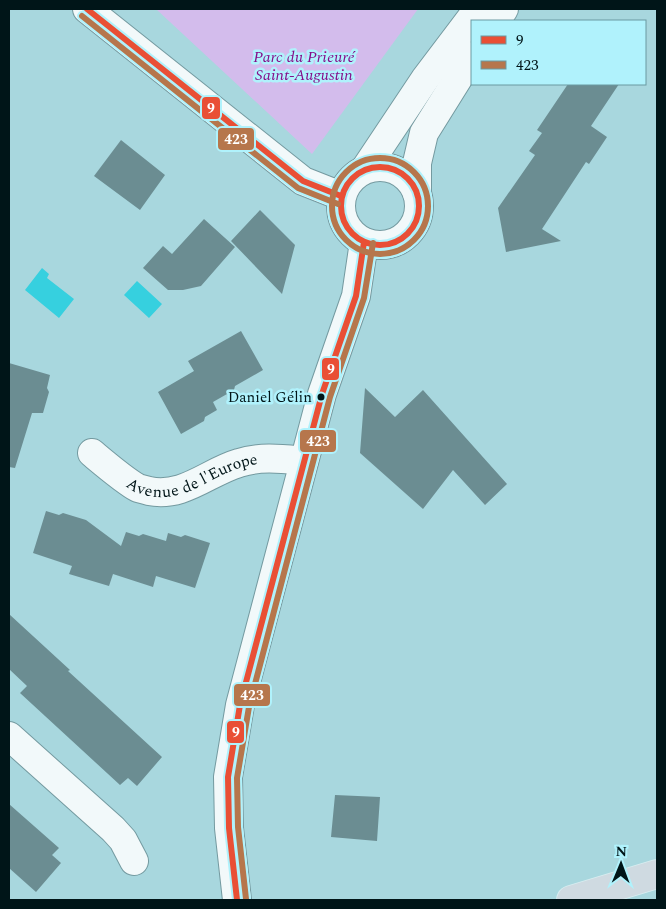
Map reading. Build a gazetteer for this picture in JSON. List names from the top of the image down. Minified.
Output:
{"streets":{"street":["Avenue de l'Europe"]},"parks":["Parc du Prieuré Saint-Augustin"],"places":["Daniel Gélin"],"lines":["transit line 9","transit line 423"],"legend":["9","423"],"north":"top"}
